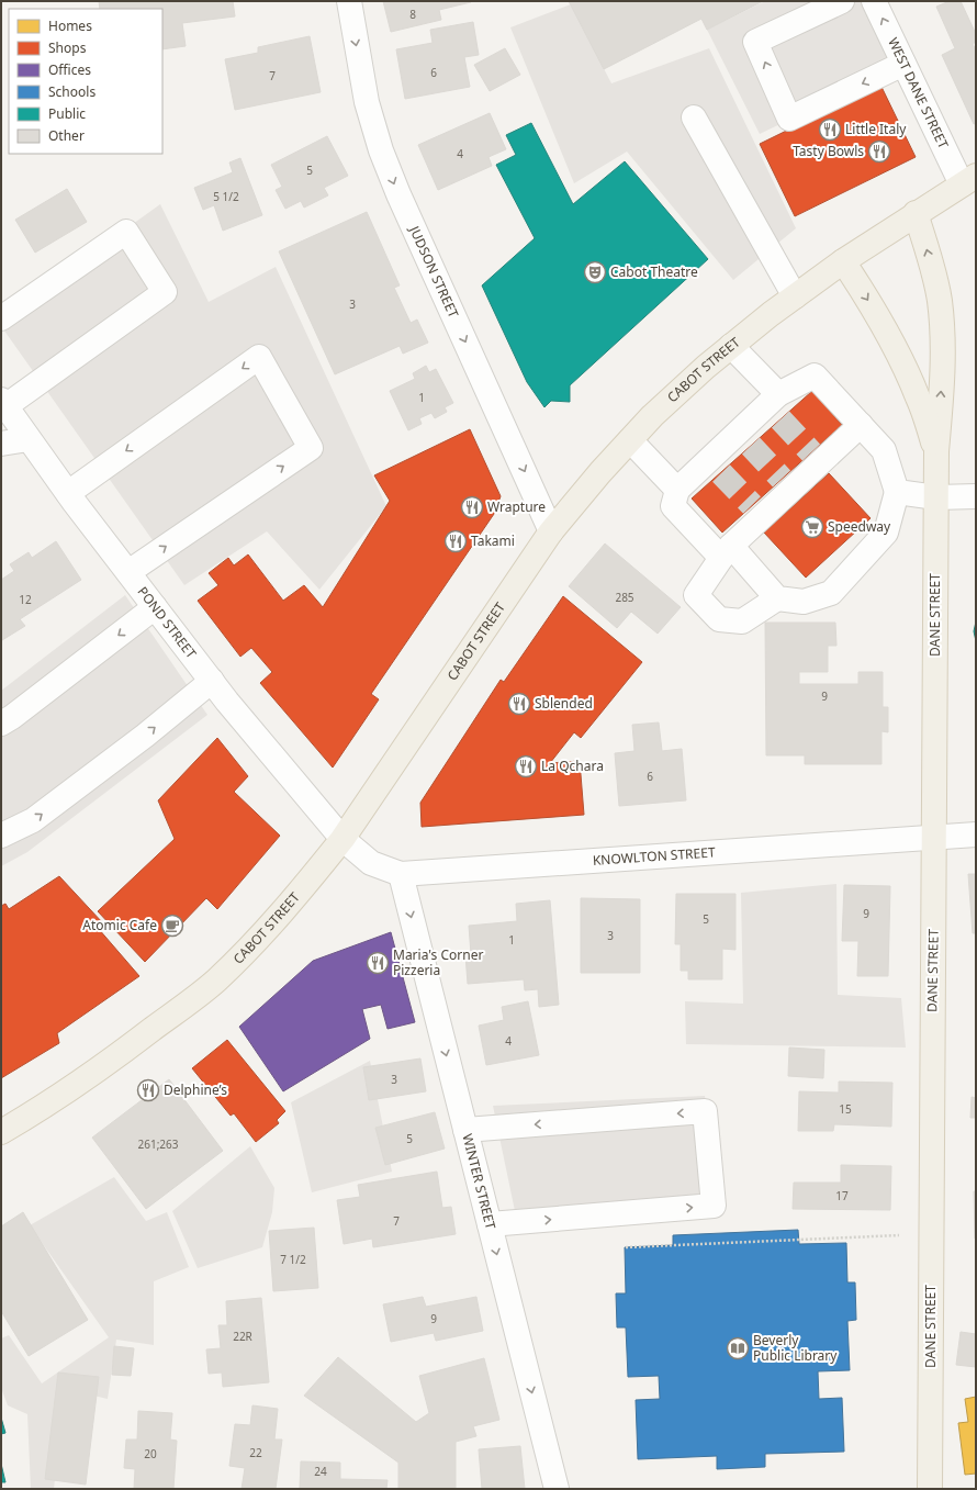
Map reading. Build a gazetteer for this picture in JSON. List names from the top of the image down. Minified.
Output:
{"streets":{"main road":["CABOT STREET","DANE STREET"],"street":["WEST DANE STREET","JUDSON STREET","POND STREET","KNOWLTON STREET","WINTER STREET"]},"crossings":[["WEST DANE STREET","CABOT STREET"],["JUDSON STREET","CABOT STREET"],["CABOT STREET","DANE STREET"],["CABOT STREET","POND STREET"],["CABOT STREET","KNOWLTON STREET"],["DANE STREET","KNOWLTON STREET"],["POND STREET","KNOWLTON STREET"],["KNOWLTON STREET","WINTER STREET"]],"one_way":["JUDSON STREET","WINTER STREET"],"places":{"restaurant":["Little Italy","Tasty Bowls","Wrapture","Takami","Sblended","La Qchara","Maria's Corner Pizzeria","Delphine’s"],"theatre":["Cabot Theatre"],"supermarket":["Speedway"],"cafe":["Atomic Cafe"],"library":["Beverly Public Library"]},"house_numbers":["8","6","7","4","5","5 1/2","3","1","285","12","9","6","9","5","3","1","4","3","15","5","261;263","17","7","7 1/2","9","22R","22","20","24"],"legend":["Homes","Shops","Offices","Schools","Public","Other"]}
